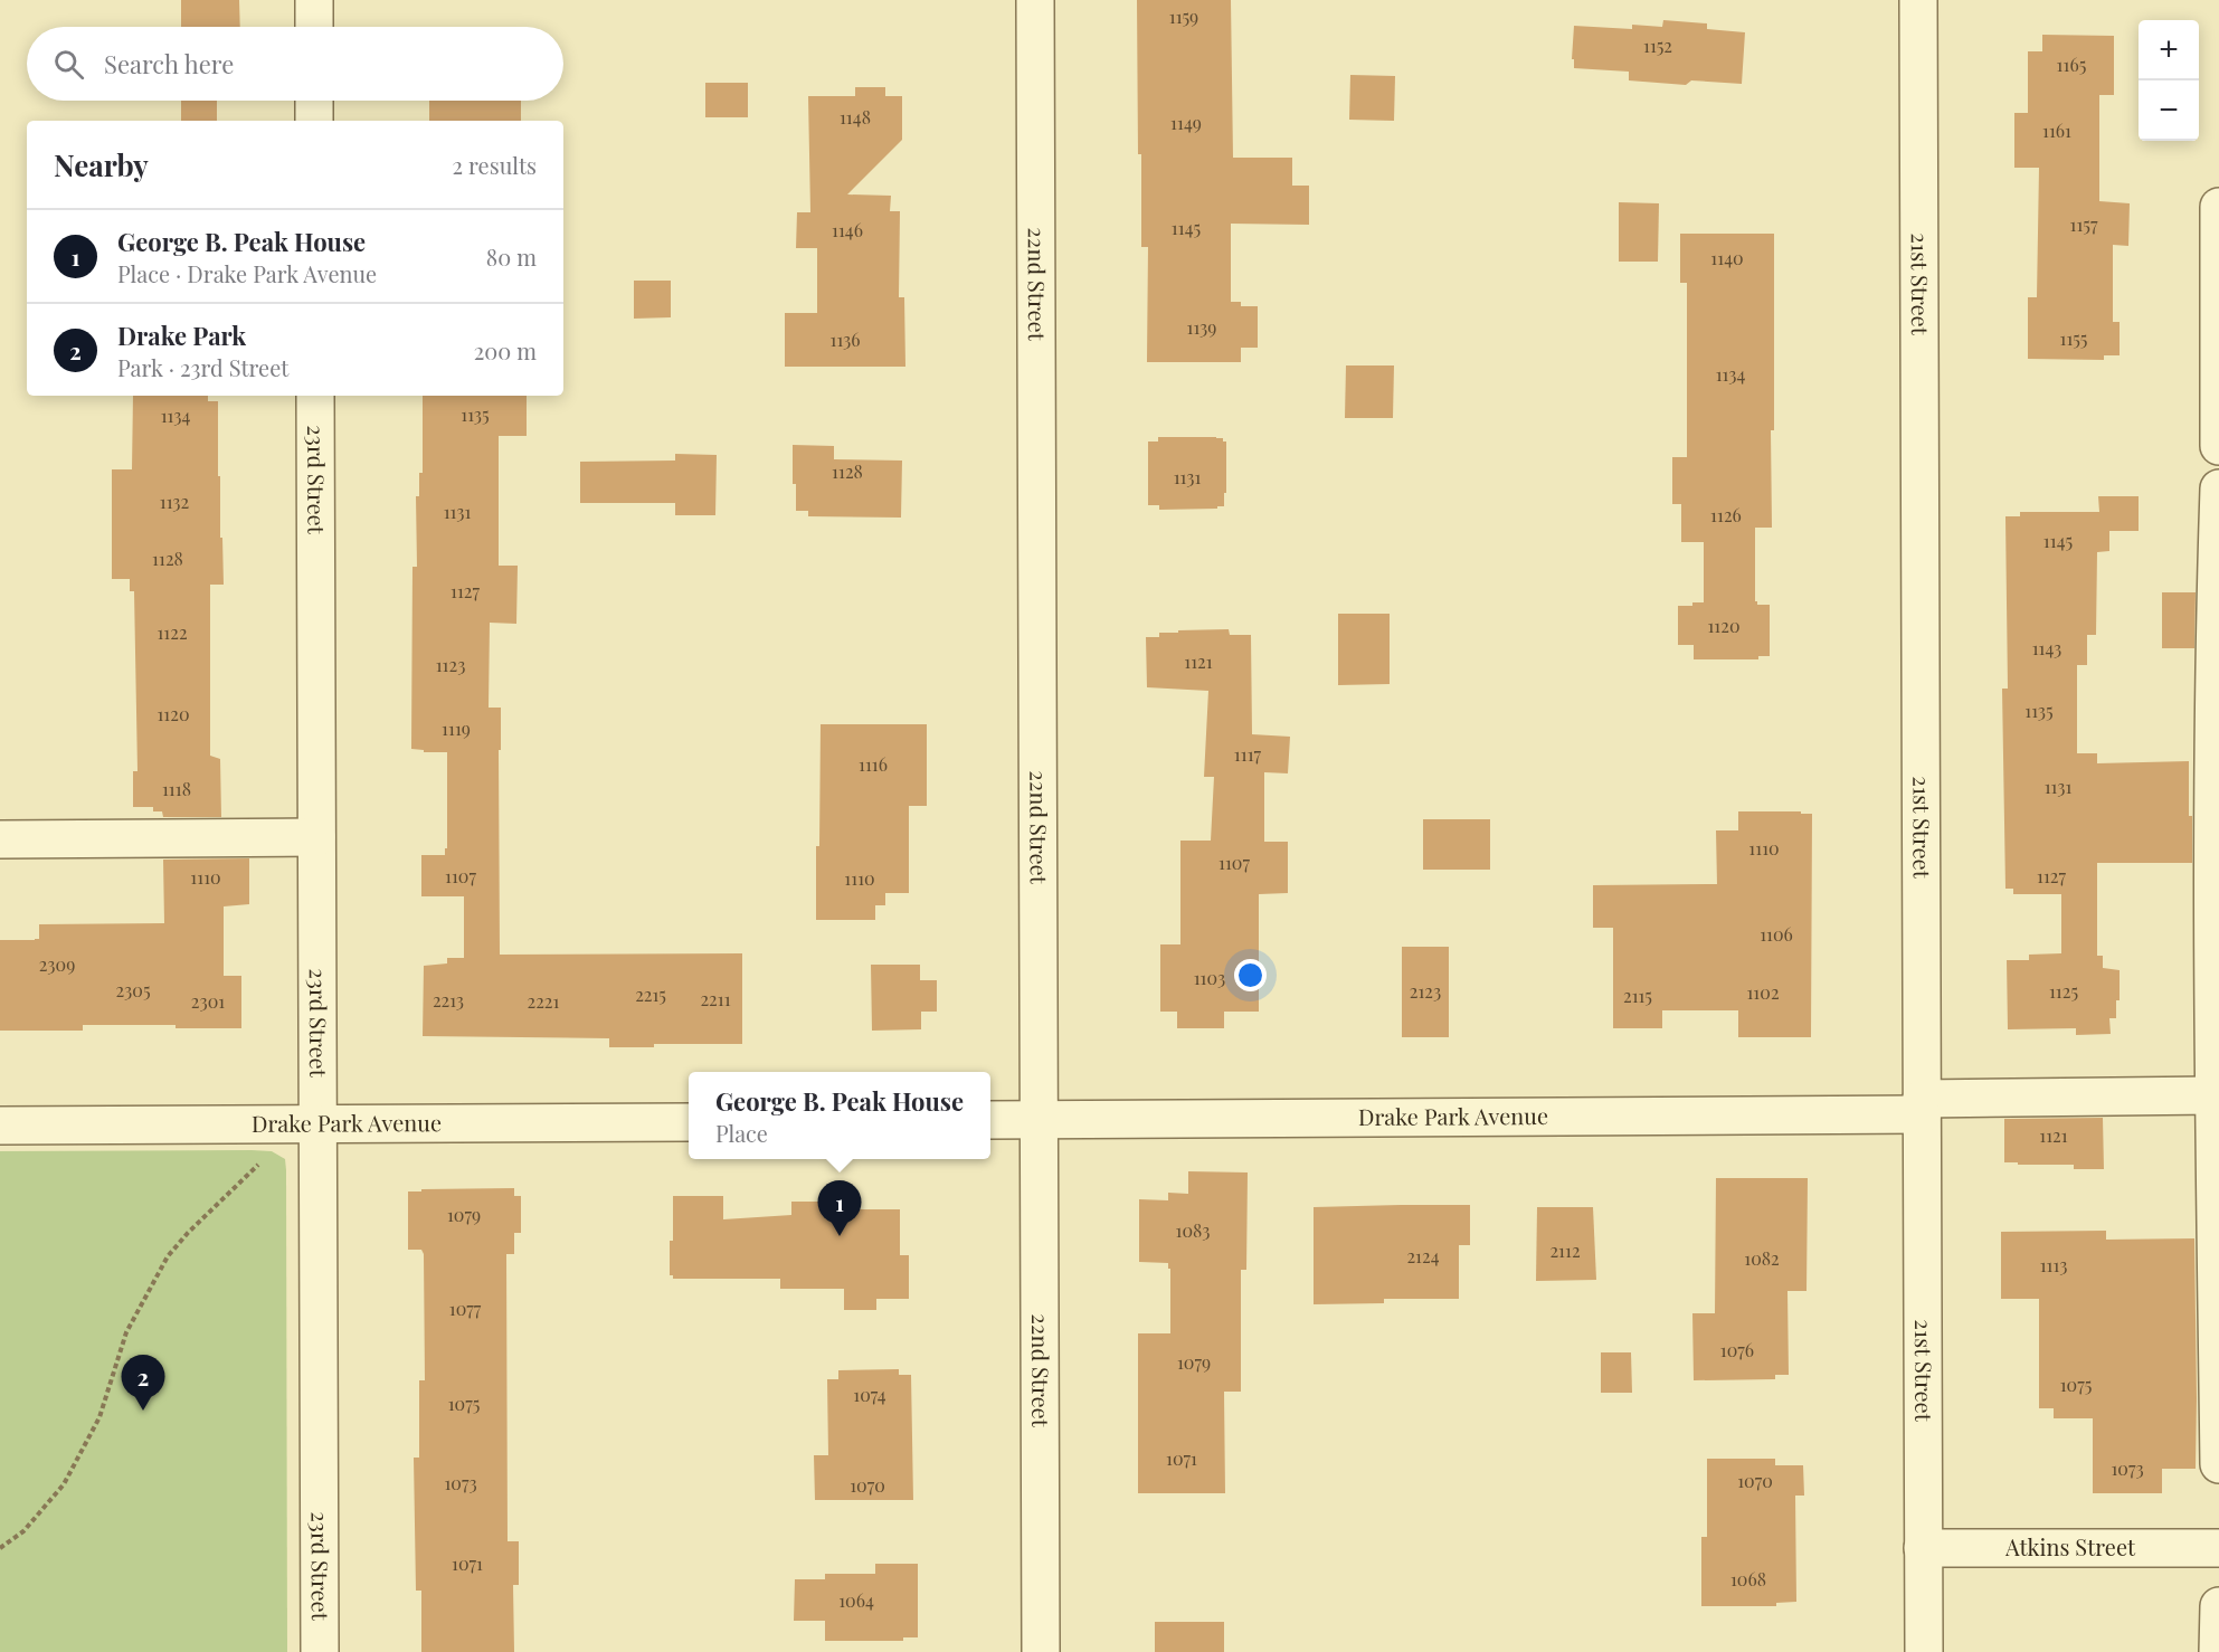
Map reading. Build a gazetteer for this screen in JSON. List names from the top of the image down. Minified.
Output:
{"streets":{"street":["22nd Street","21st Street","23rd Street","Drake Park Avenue","Atkins Street"]},"crossings":[["22nd Street","Drake Park Avenue"],["21st Street","Drake Park Avenue"],["21st Street","Atkins Street"],["23rd Street","Drake Park Avenue"]],"house_numbers":["1159","1152","1165","1148","1149","1161","1157","1145","1146","1140","1139","1155","1136","1134","1135","1134","1128","1131","1132","1131","1126","1145","1128","1127","1120","1122","1143","1121","1123","1135","1120","1119","1117","1116","1131","1118","1110","1107","1107","1127","1110","1110","1106","2309","1103","2305","2123","1125","1102","2215","2115","2211","2213","2301","2221","1121","1079","1083","2112","2124","1082","1113","1077","1076","1079","1075","1074","1075","1071","1073","1070","1073","1070","1071","1068","1064"],"page":{"map_buttons":["+","−"],"search":"Search here","heading":["Nearby","2 results"],"list":[{"mark":"1","name":"George B. Peak House","note":"Place · Drake Park Avenue","value":"80 m"},{"mark":"2","name":"Drake Park","note":"Park · 23rd Street","value":"200 m"}],"popup":["George B. Peak House","Place"],"pins":["1","2"]}}
